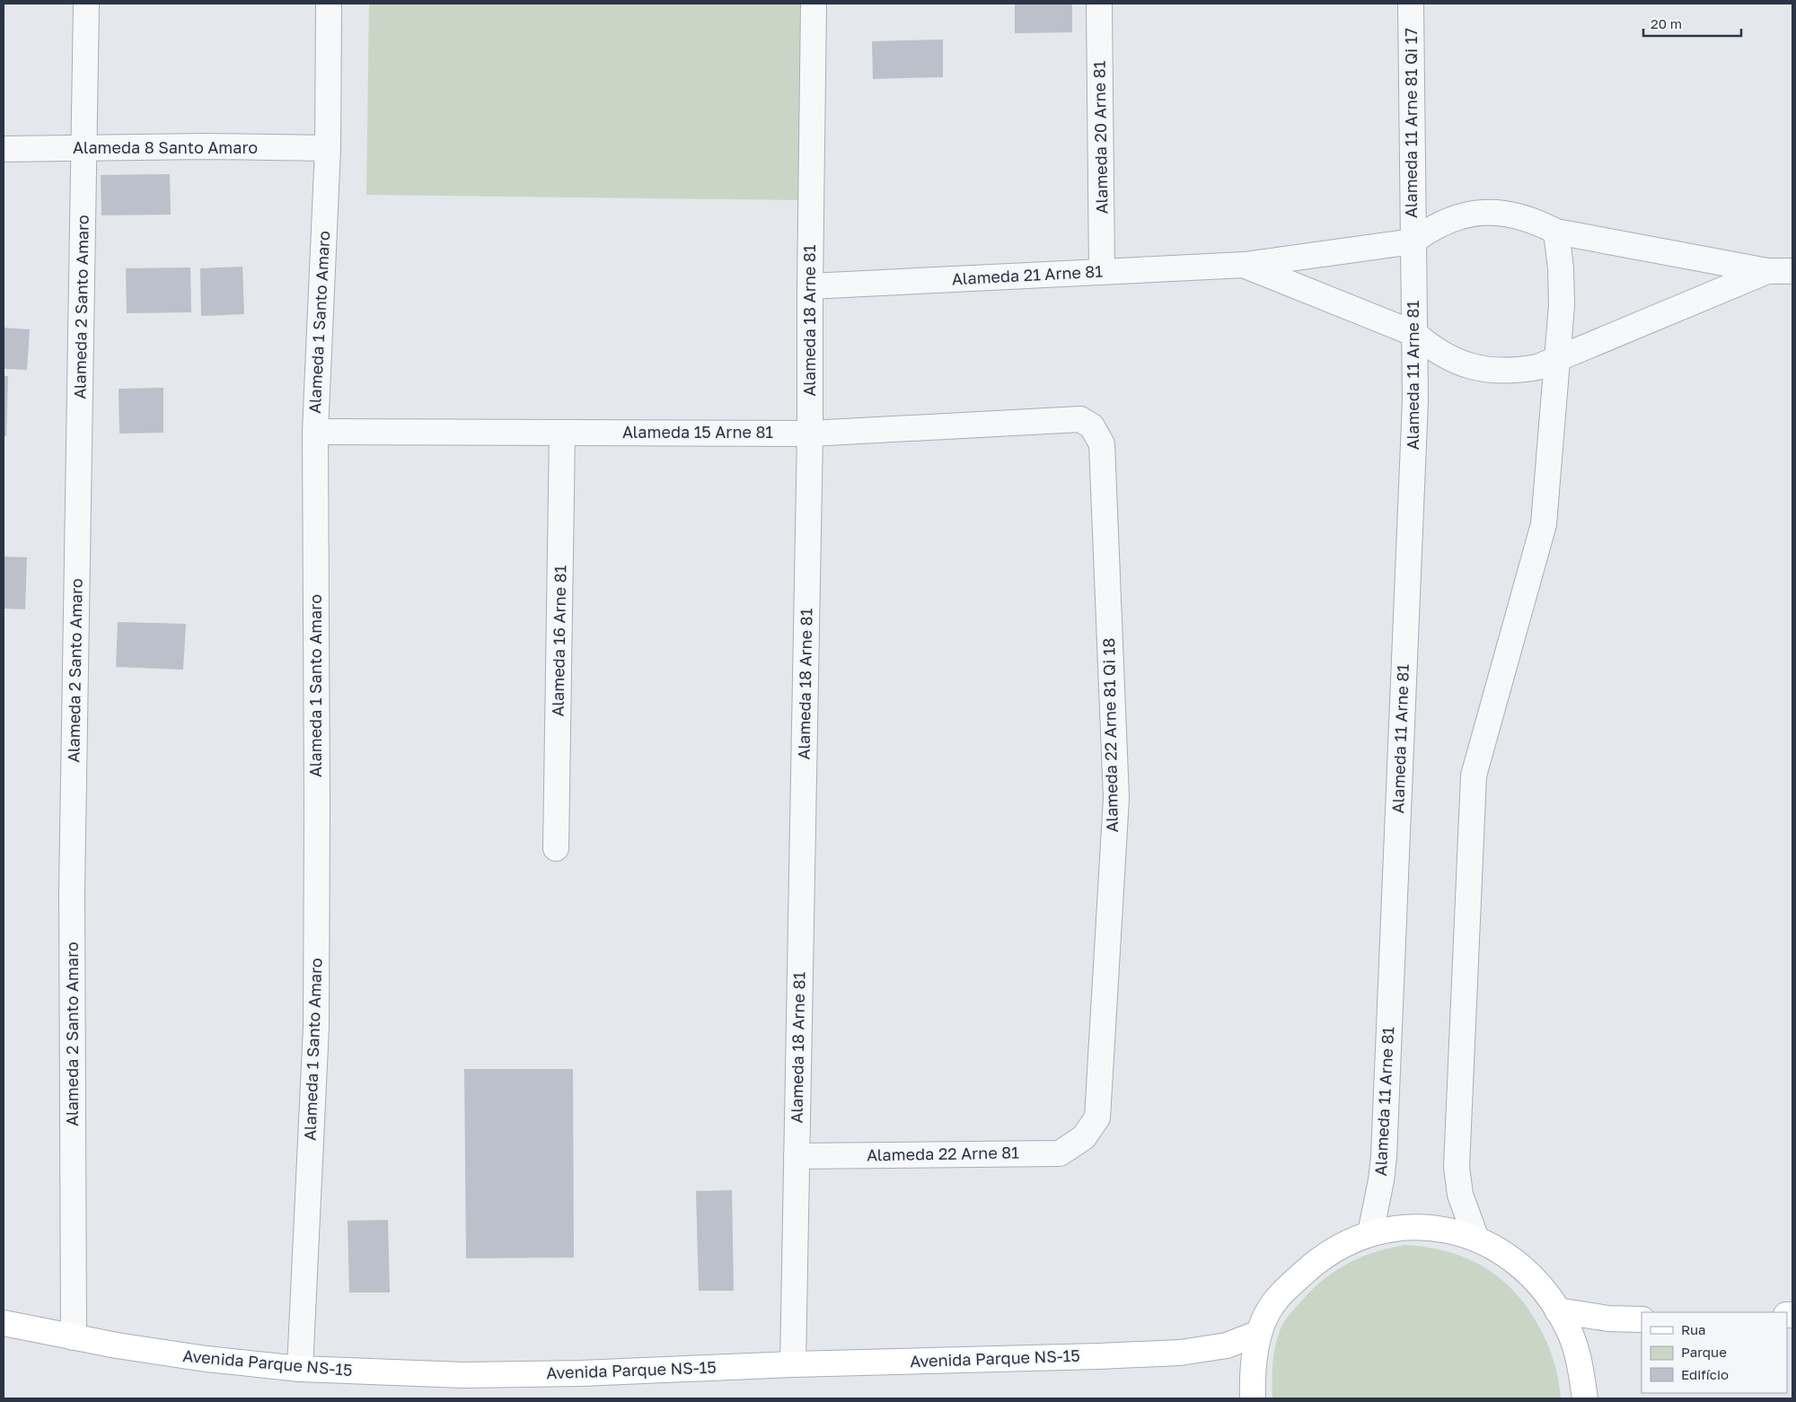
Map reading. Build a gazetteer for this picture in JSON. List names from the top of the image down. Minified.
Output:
{"streets":{"main road":["Avenida Parque NS-15"],"street":["Alameda 11 Arne 81 Qi 17","Alameda 20 Arne 81","Alameda 8 Santo Amaro","Alameda 21 Arne 81","Alameda 2 Santo Amaro","Alameda 18 Arne 81","Alameda 1 Santo Amaro","Alameda 11 Arne 81","Alameda 15 Arne 81","Alameda 16 Arne 81","Alameda 22 Arne 81 Qi 18","Alameda 22 Arne 81"]},"crossings":[["Alameda 11 Arne 81 Qi 17","Alameda 21 Arne 81"],["Alameda 11 Arne 81 Qi 17","Alameda 11 Arne 81"],["Alameda 20 Arne 81","Alameda 21 Arne 81"],["Alameda 8 Santo Amaro","Alameda 2 Santo Amaro"],["Alameda 8 Santo Amaro","Alameda 1 Santo Amaro"],["Alameda 21 Arne 81","Alameda 18 Arne 81"],["Alameda 21 Arne 81","Alameda 11 Arne 81"],["Alameda 2 Santo Amaro","Avenida Parque NS-15"],["Alameda 18 Arne 81","Alameda 15 Arne 81"],["Alameda 18 Arne 81","Alameda 22 Arne 81"],["Alameda 18 Arne 81","Avenida Parque NS-15"],["Alameda 1 Santo Amaro","Alameda 15 Arne 81"],["Alameda 1 Santo Amaro","Avenida Parque NS-15"],["Alameda 15 Arne 81","Alameda 16 Arne 81"],["Alameda 15 Arne 81","Alameda 22 Arne 81 Qi 18"],["Alameda 22 Arne 81 Qi 18","Alameda 22 Arne 81"]],"legend":["Rua","Parque","Edifício"],"scale_bar":"20 m"}
